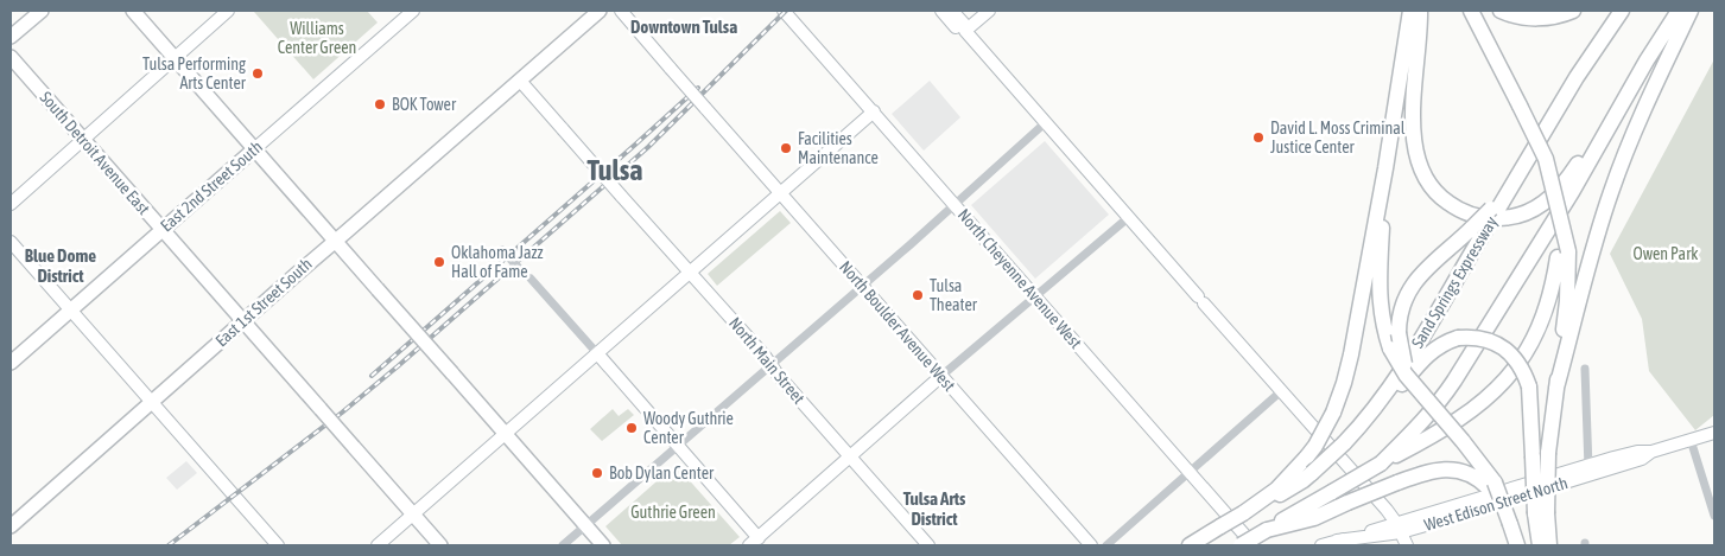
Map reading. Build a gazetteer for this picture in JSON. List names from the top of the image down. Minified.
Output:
{"streets":{"highway":["Sand Springs Expressway"],"main road":["South Detroit Avenue East","East 2nd Street South","East 1st Street South"],"street":["North Cheyenne Avenue West","North Boulder Avenue West","North Main Street","West Edison Street North"]},"crossings":[["South Detroit Avenue East","East 2nd Street South"],["South Detroit Avenue East","East 1st Street South"],["East 1st Street South","North Main Street"]],"districts":["Downtown Tulsa","Tulsa","Blue Dome District","Tulsa Arts District"],"parks":["Williams Center Green","Owen Park","Guthrie Green"],"places":["Tulsa Performing Arts Center","BOK Tower","David L. Moss Criminal Justice Center","Facilities Maintenance","Oklahoma Jazz Hall of Fame","Tulsa Theater","Woody Guthrie Center","Bob Dylan Center"]}
